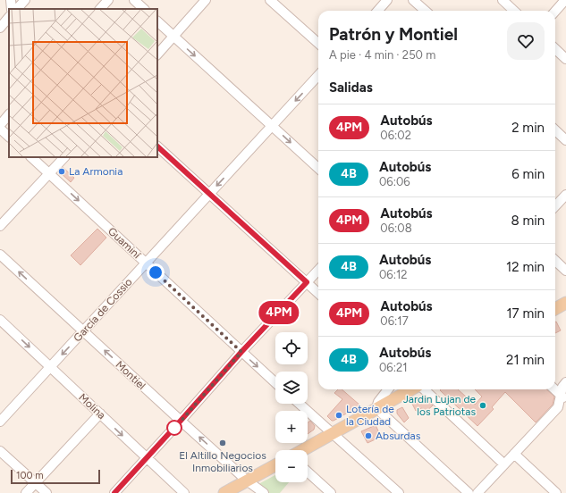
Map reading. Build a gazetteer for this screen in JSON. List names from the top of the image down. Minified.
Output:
{"streets":{"street":["Guaminí","García de Cossio","Montiel","Molina"]},"crossings":[["Guaminí","García de Cossio"],["García de Cossio","Montiel"],["García de Cossio","Molina"]],"one_way":["Guaminí","García de Cossio","Montiel","Molina"],"places":["La Armonia","Jardin Lujan de los Patriotas","Lotería de la Ciudad","Absurdas","El Altillo Negocios Inmobiliarios"],"lines":["bus line 4PM"],"scale_bar":"100 m","page":{"on_map":"4PM","heading":[["Patrón y Montiel","A pie · 4 min · 250 m"],"Salidas"],"list":[{"mark":"4PM","name":"Autobús","note":"06:02","value":"2 min"},{"mark":"4B","name":"Autobús","note":"06:06","value":"6 min"},{"mark":"4PM","name":"Autobús","note":"06:08","value":"8 min"},{"mark":"4B","name":"Autobús","note":"06:12","value":"12 min"},{"mark":"4PM","name":"Autobús","note":"06:17","value":"17 min"},{"mark":"4B","name":"Autobús","note":"06:21","value":"21 min"}],"map_buttons":["+","−"],"scale":"100 m"}}
